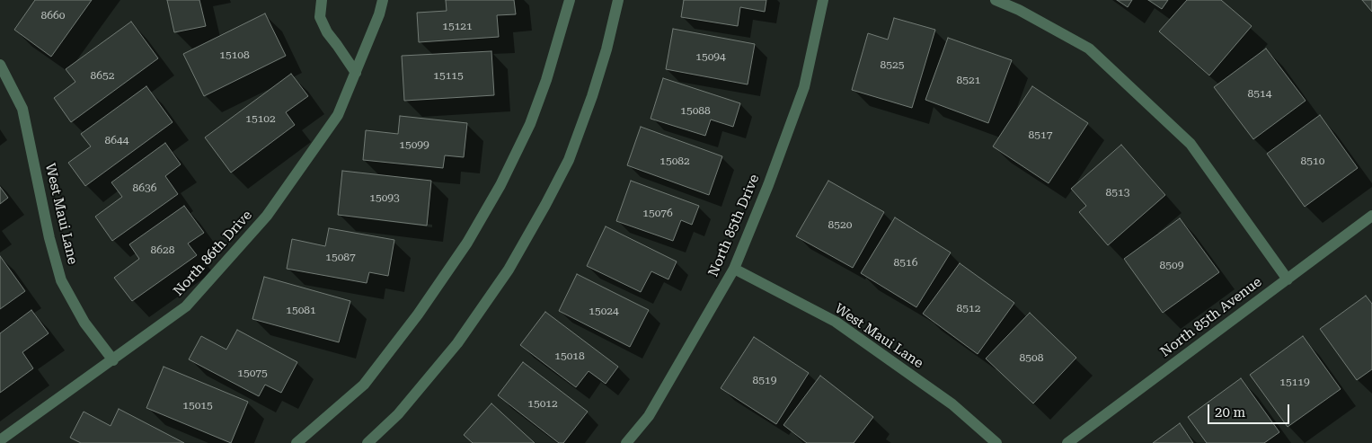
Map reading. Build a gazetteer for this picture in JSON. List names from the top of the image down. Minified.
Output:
{"streets":{"street":["West Maui Lane","North 85th Drive","North 86th Drive","North 85th Avenue"]},"crossings":[["West Maui Lane","North 85th Drive"],["West Maui Lane","North 86th Drive"]],"house_numbers":["8660","15121","15108","15094","8525","8652","15115","8521","8514","15088","15102","8517","8644","15099","15082","8510","8636","8513","15093","15076","8520","8628","15087","8516","8509","8512","15081","15024","15018","8508","15075","8519","15119","15012","15015"],"scale_bar":"20 m"}
